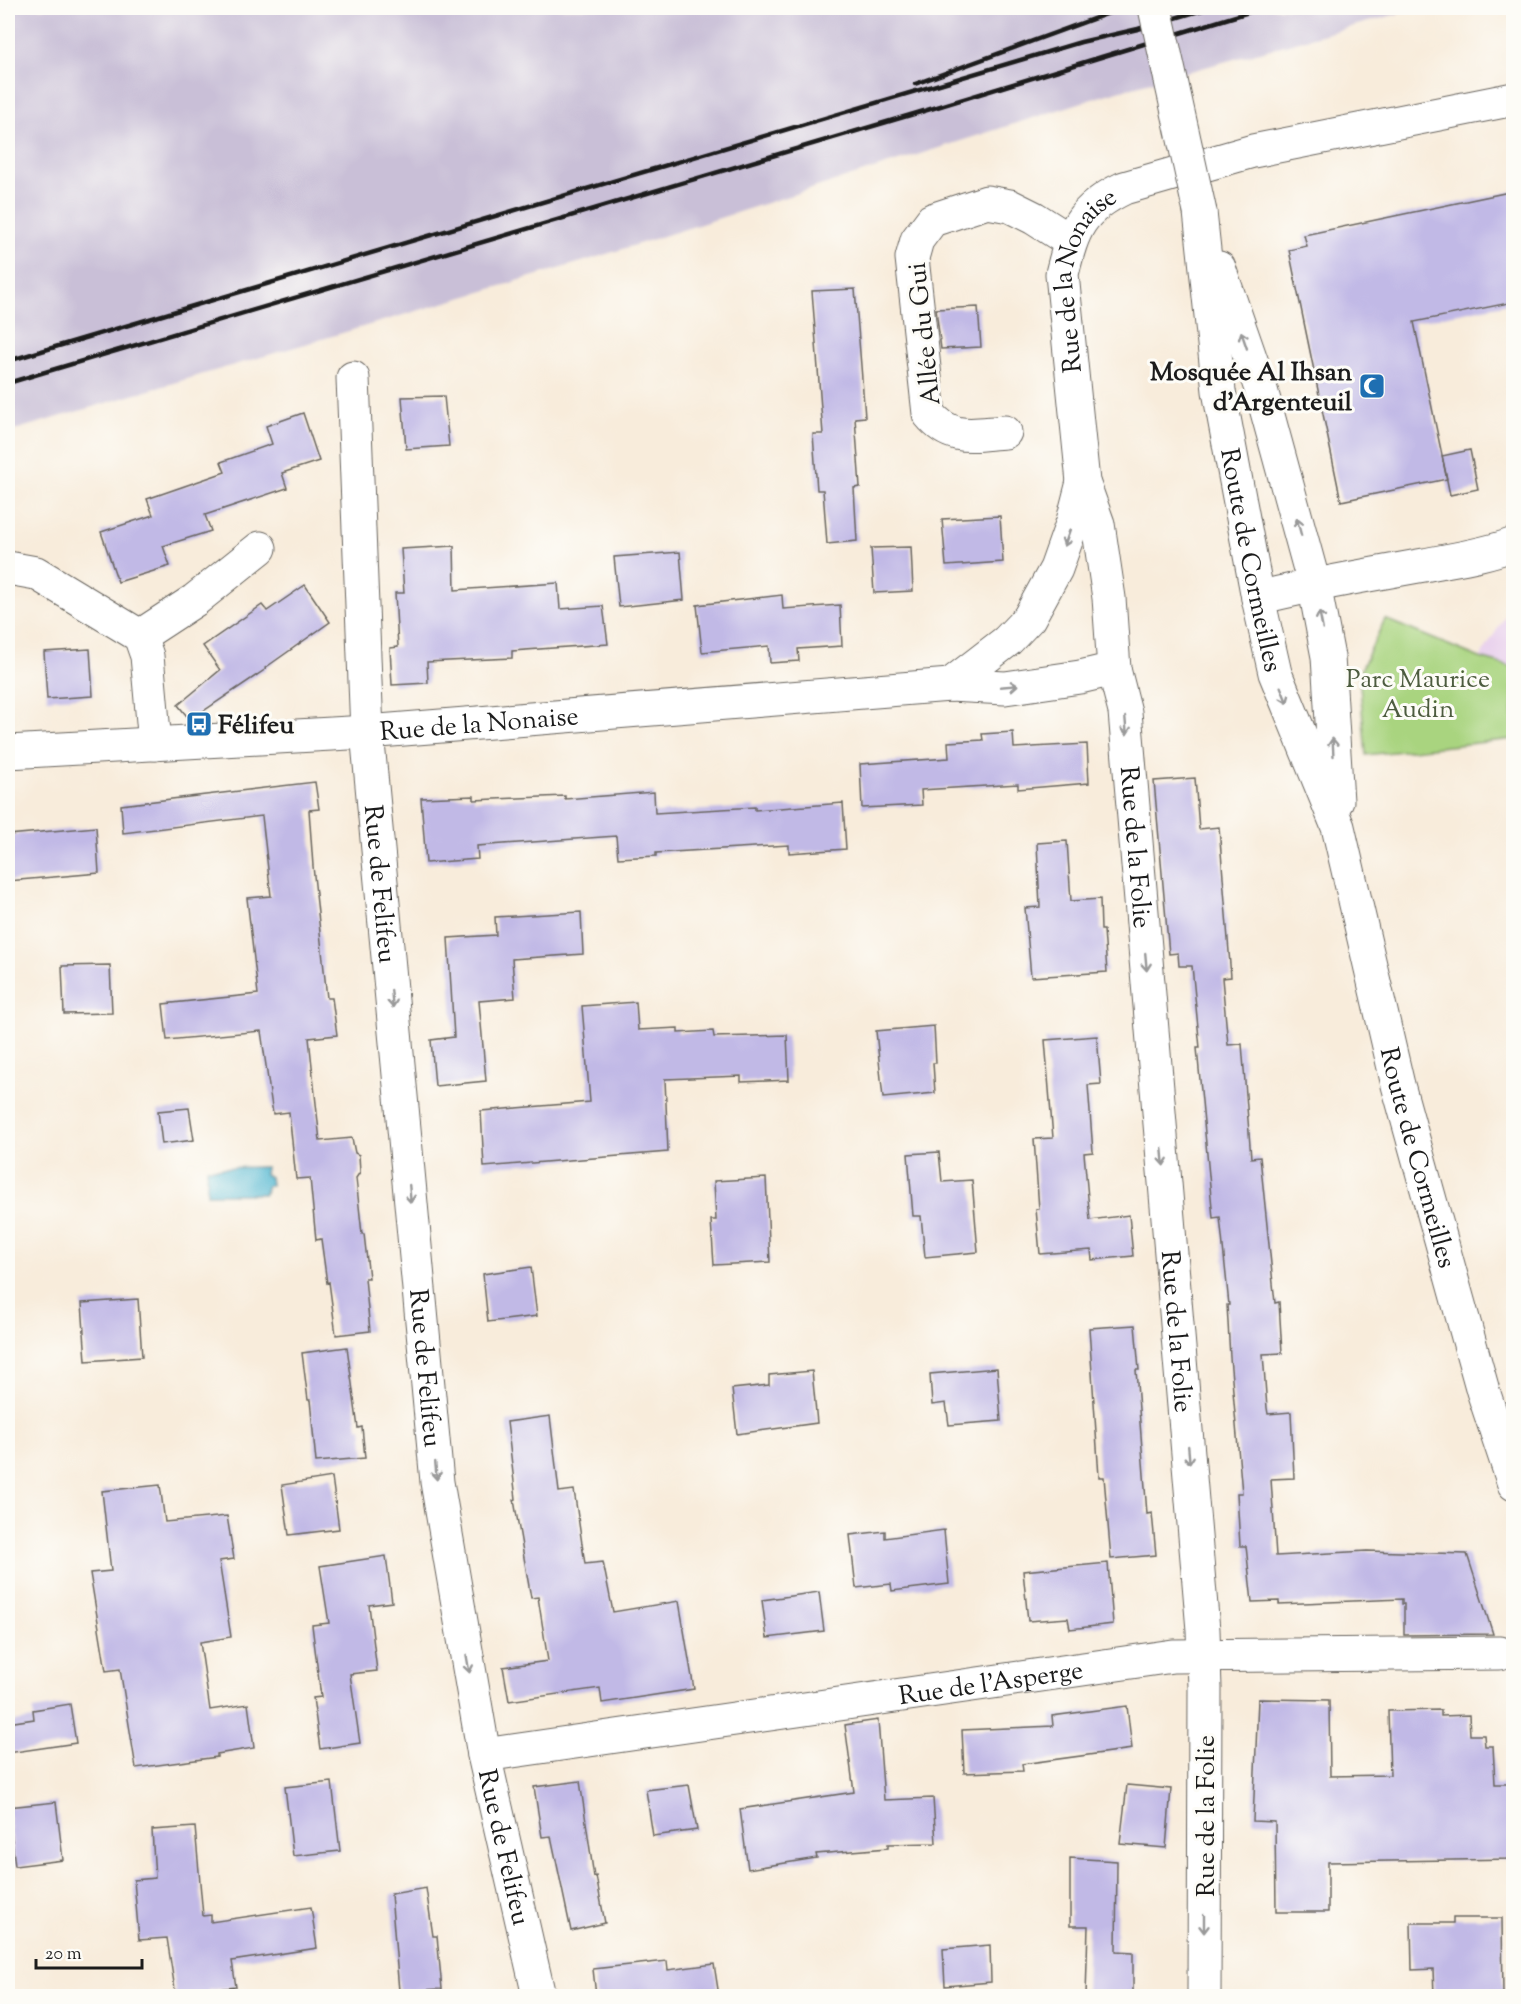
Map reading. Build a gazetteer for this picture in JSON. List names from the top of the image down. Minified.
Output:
{"streets":{"street":["Rue de la Nonaise","Allée du Gui","Route de Cormeilles","Rue de la Folie","Rue de Felifeu","Rue de l'Asperge"]},"crossings":[["Rue de la Nonaise","Allée du Gui"],["Rue de la Nonaise","Rue de la Folie"],["Rue de la Nonaise","Rue de Felifeu"],["Rue de la Folie","Rue de l'Asperge"],["Rue de Felifeu","Rue de l'Asperge"]],"one_way":["Rue de la Folie","Rue de Felifeu"],"parks":["Parc Maurice Audin"],"places":{"mosque":["Mosquée Al Ihsan d'Argenteuil"],"bus stop":["Félifeu"]},"scale_bar":"20 m"}
